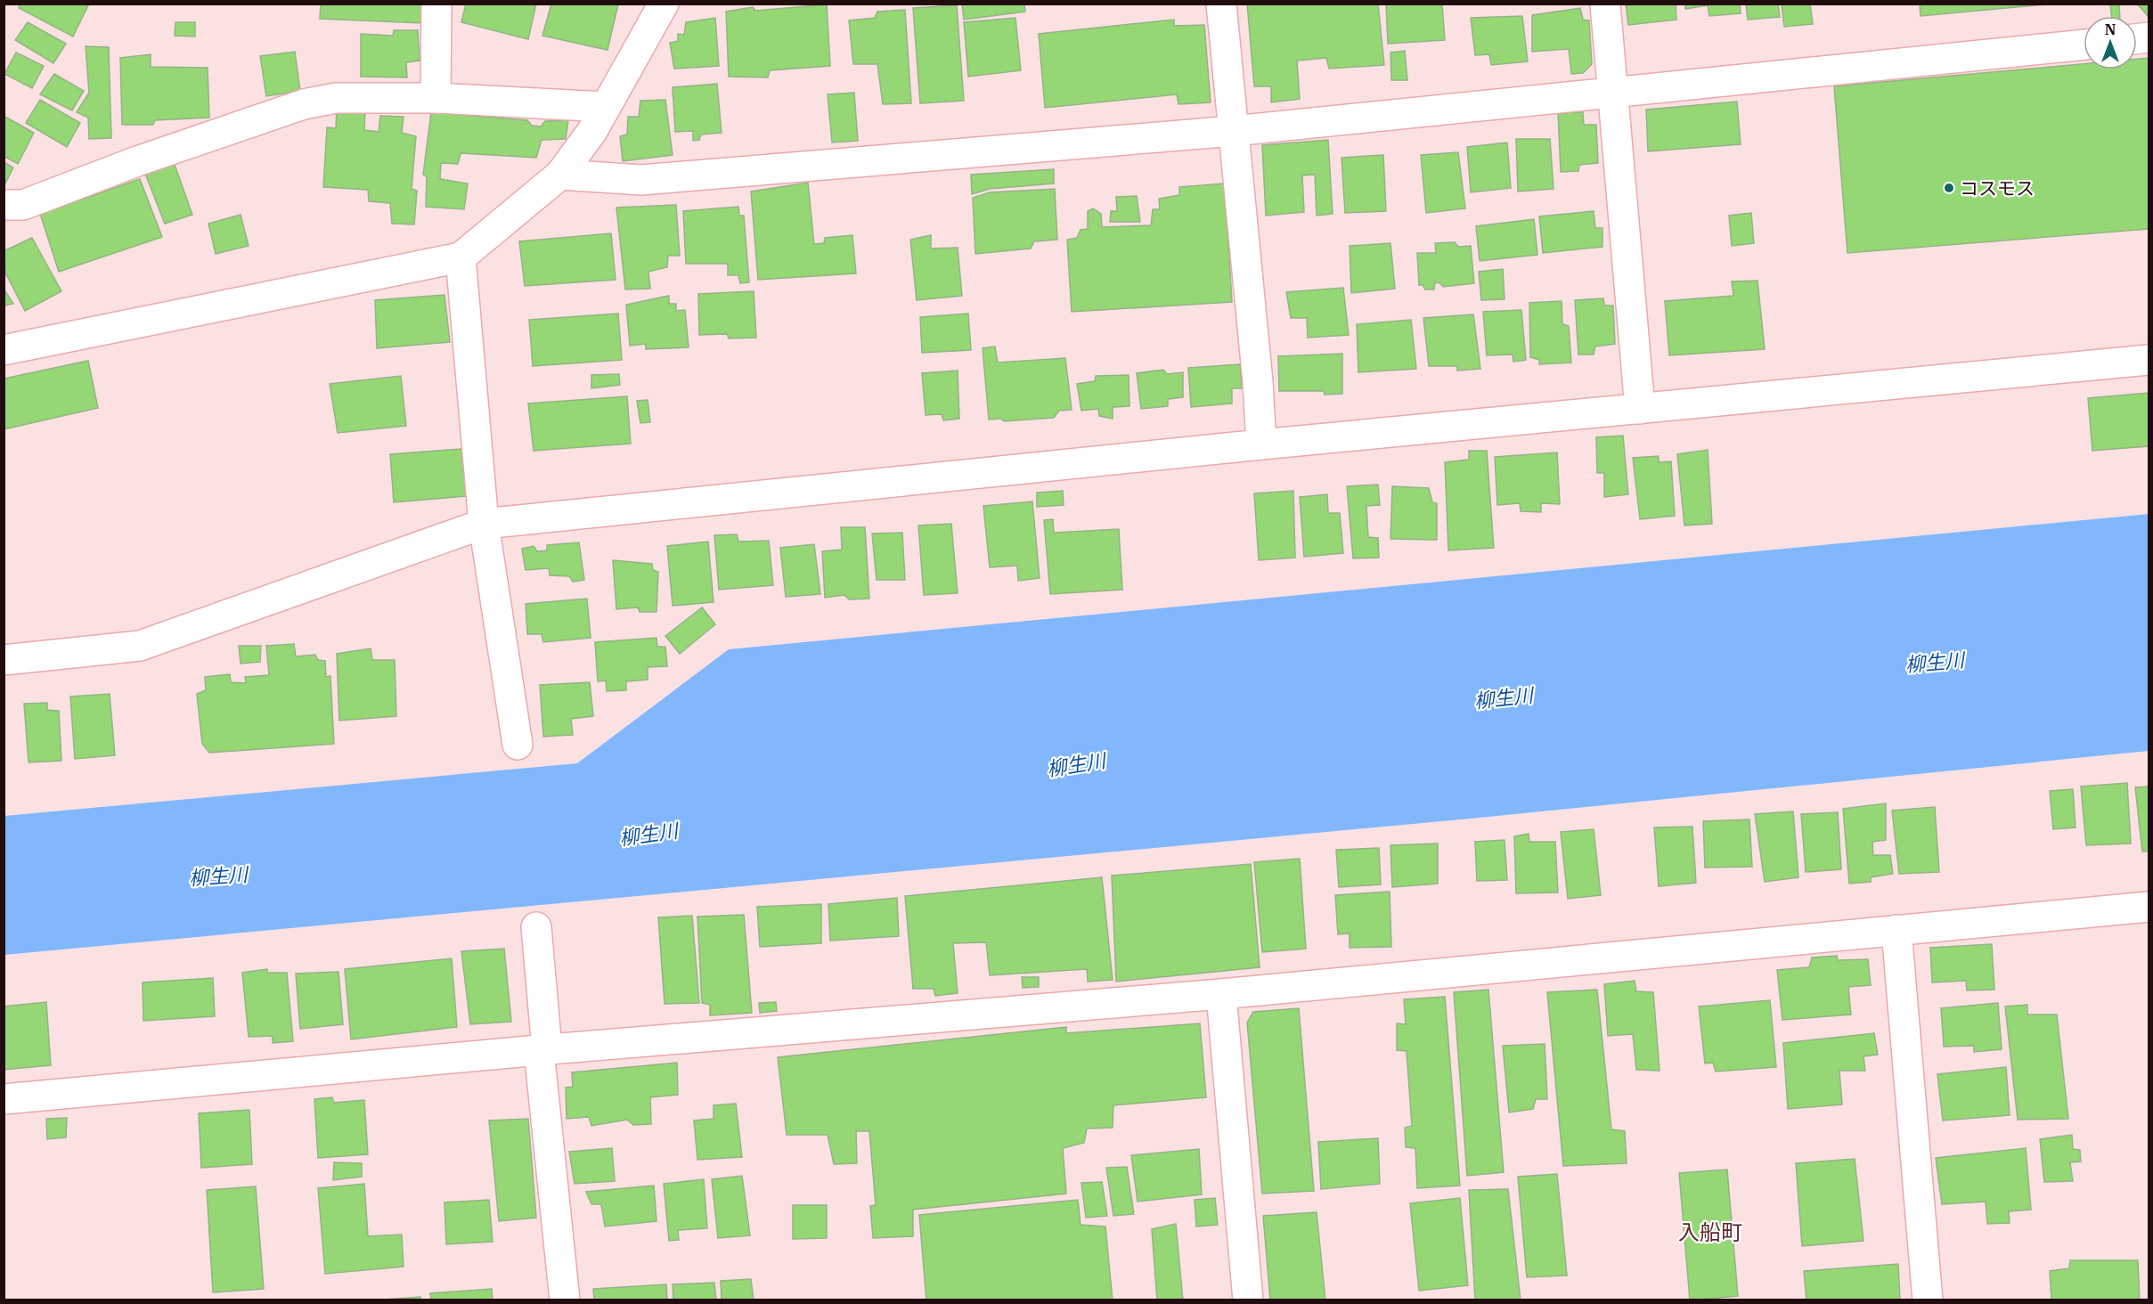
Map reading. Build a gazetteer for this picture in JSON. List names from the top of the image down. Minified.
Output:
{"districts":["入船町"],"water":["柳生川"],"places":["コスモス"],"north":"top"}
